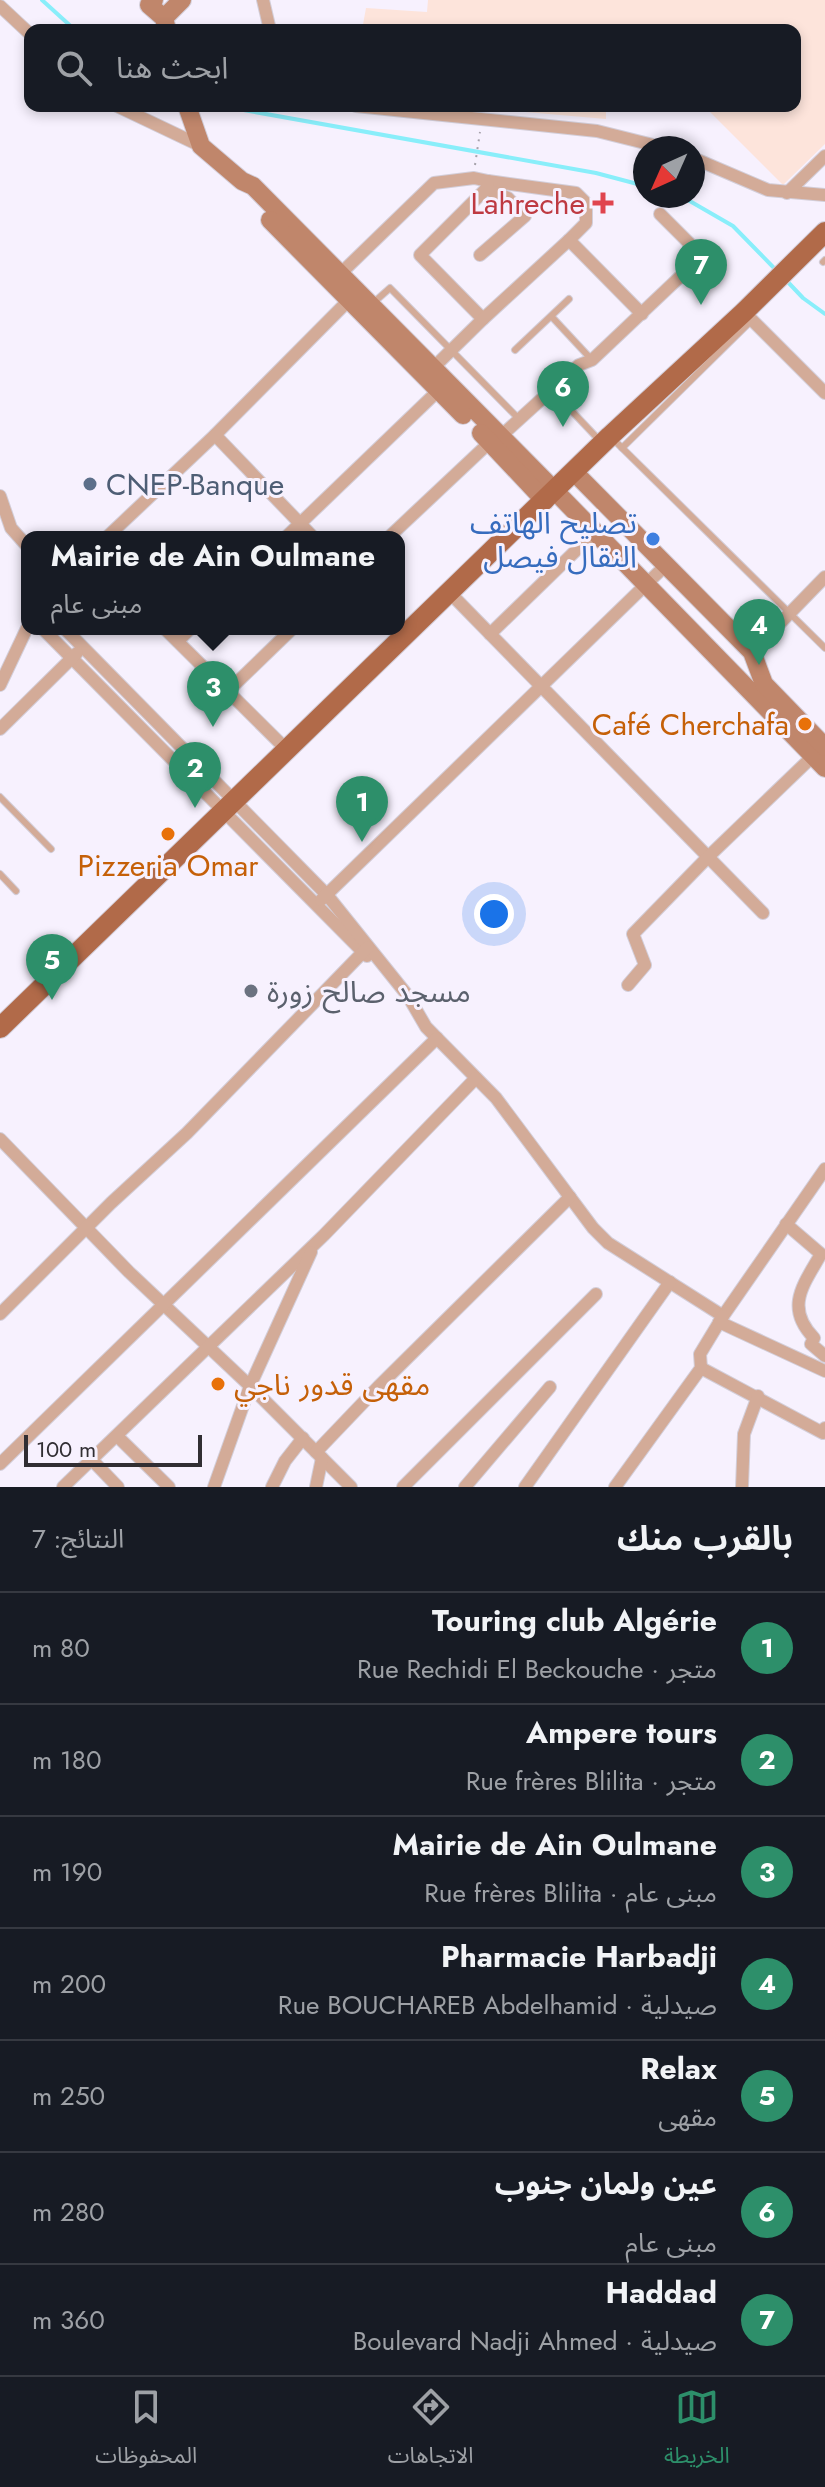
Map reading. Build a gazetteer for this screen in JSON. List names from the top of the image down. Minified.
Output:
{"places":{"health":["Lahreche"],"other":["CNEP-Banque","تصليح الهاتف النقال فيصل","Café Cherchafa","Pizzeria Omar","مسجد صالح زورة","مقهى قدور ناجي"]},"scale_bar":"100 m","north":"bottom left","page":{"search":"ابحث هنا","pins":["7","6","4","3","2","1","5"],"popup":["Mairie de Ain Oulmane","مبنى عام"],"scale":"100 m","heading":["بالقرب منك","النتائج: 7"],"list":[{"mark":"1","name":"Touring club Algérie","note":"متجر · Rue Rechidi El Beckouche","value":"80 m"},{"mark":"2","name":"Ampere tours","note":"متجر · Rue frères Blilita","value":"180 m"},{"mark":"3","name":"Mairie de Ain Oulmane","note":"مبنى عام · Rue frères Blilita","value":"190 m"},{"mark":"4","name":"Pharmacie Harbadji","note":"صيدلية · Rue BOUCHAREB Abdelhamid","value":"200 m"},{"mark":"5","name":"Relax","note":"مقهى","value":"250 m"},{"mark":"6","name":"عين ولمان جنوب","note":"مبنى عام","value":"280 m"},{"mark":"7","name":"Haddad","note":"صيدلية · Boulevard Nadji Ahmed","value":"360 m"}],"nav":["الخريطة","الاتجاهات","المحفوظات"]}}
